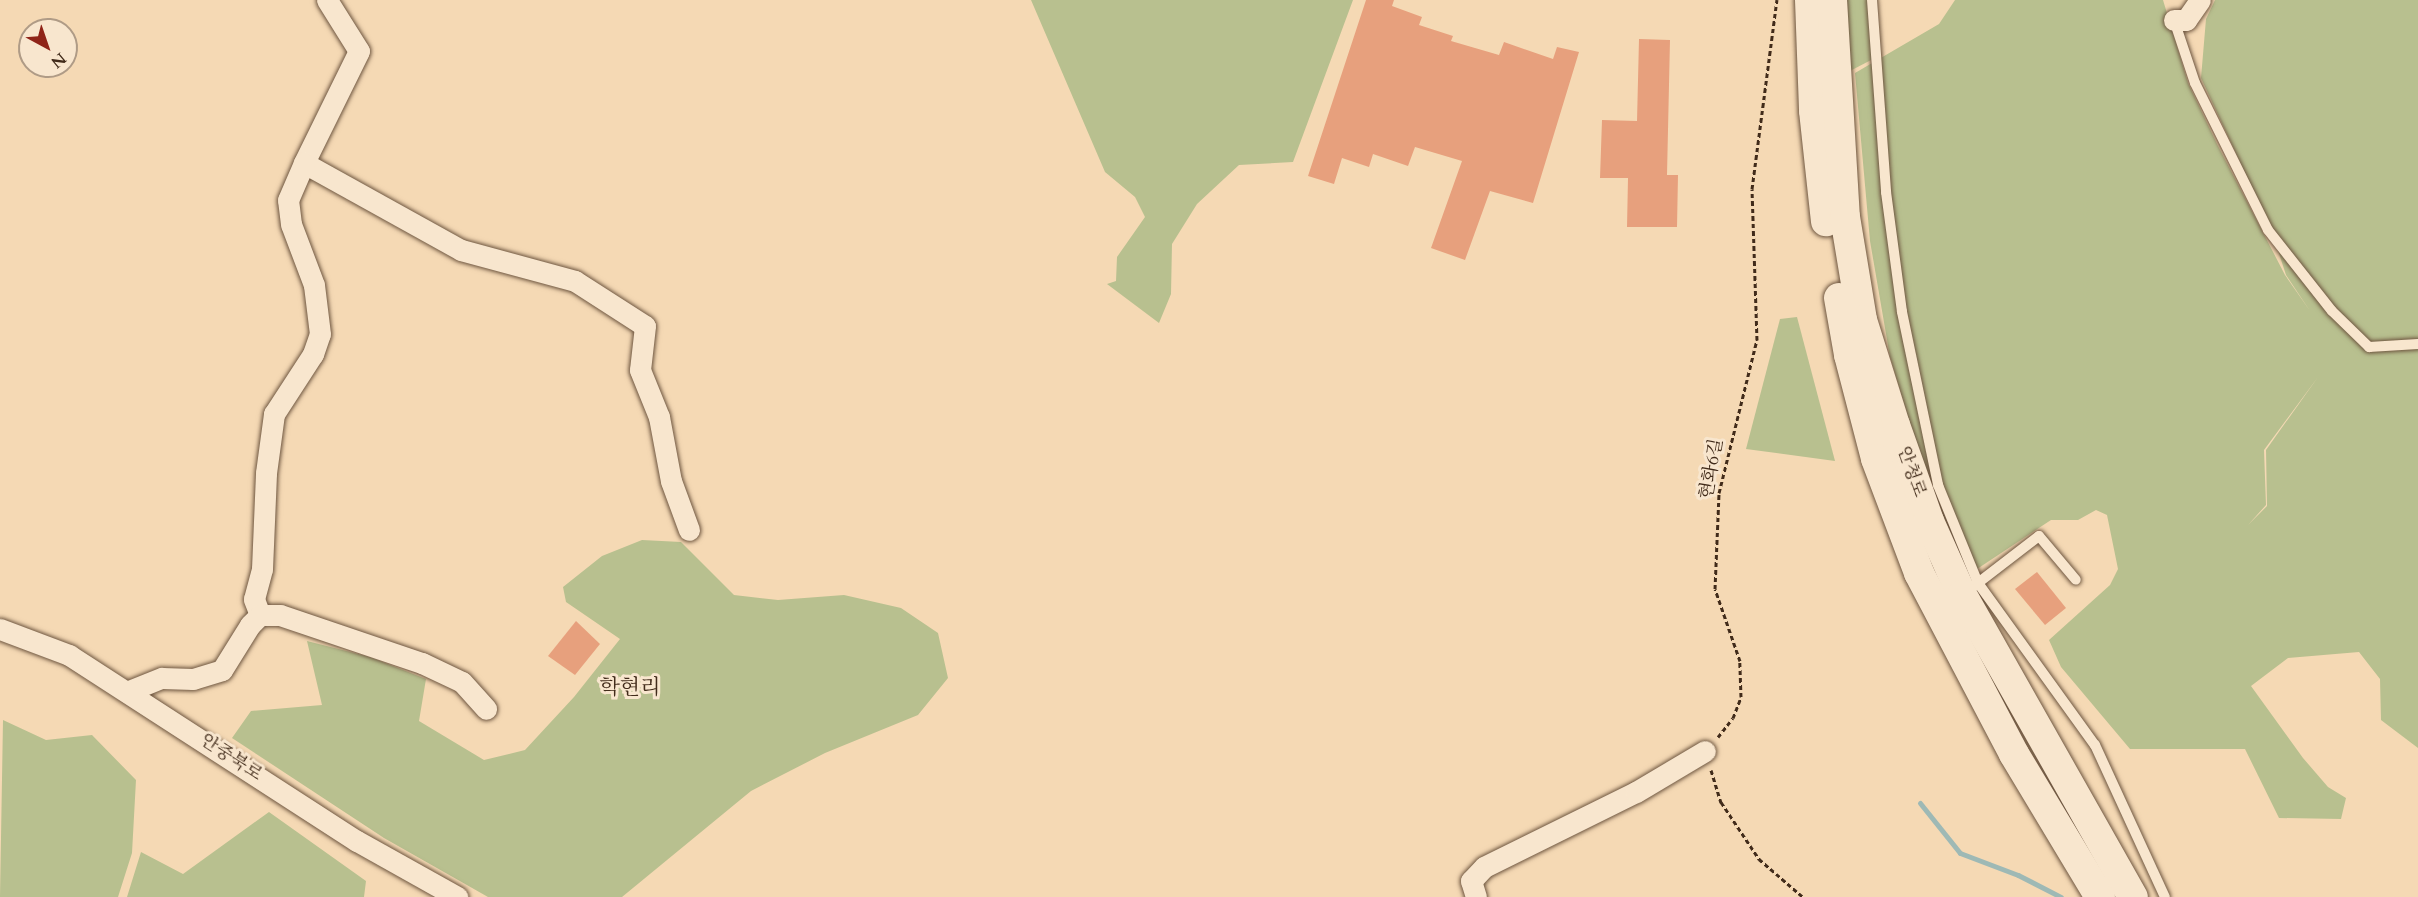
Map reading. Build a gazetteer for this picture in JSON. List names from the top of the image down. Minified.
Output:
{"streets":{"street":["안청로","안중북로"],"path":["현화6길"]},"districts":["학현리"],"north":"bottom right"}
